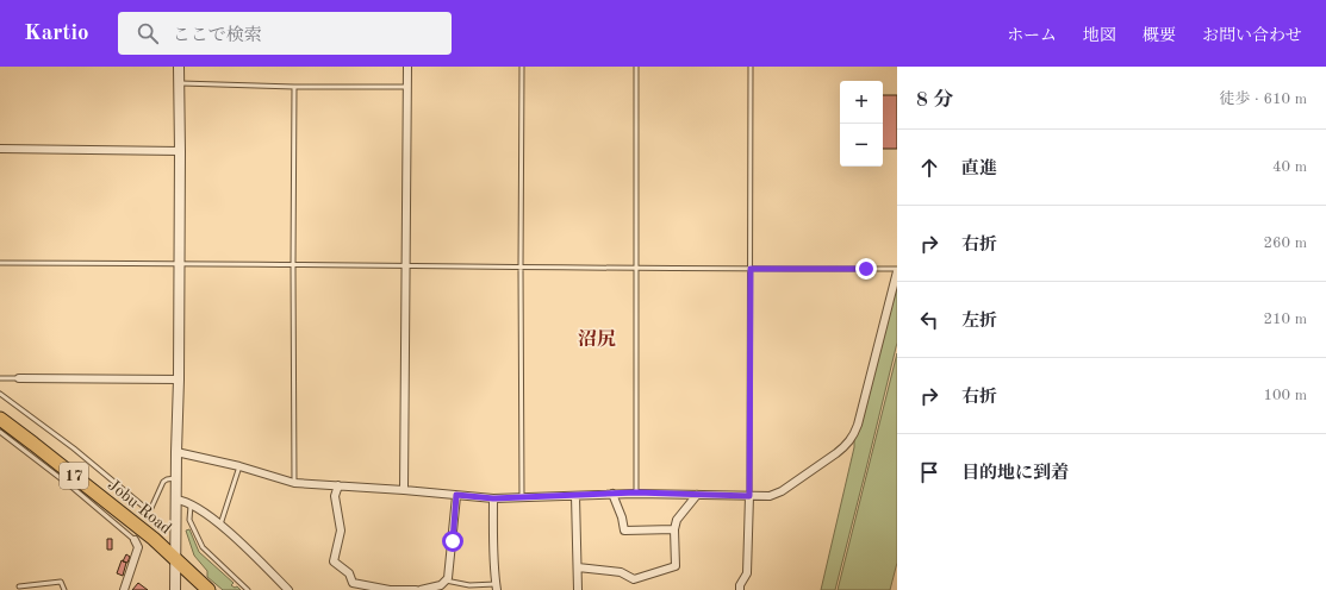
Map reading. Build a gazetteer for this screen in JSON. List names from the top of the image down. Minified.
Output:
{"streets":{"highway":["17","Jobu Road"]},"districts":["沼尻"],"page":{"header":"Kartio","search":"ここで検索","nav":["ホーム","地図","概要","お問い合わせ"],"heading":["8 分","徒歩 · 610 m"],"map_buttons":["+","−"],"list":[["直進","40 m"],["右折","260 m"],["左折","210 m"],["右折","100 m"],"目的地に到着"]}}
